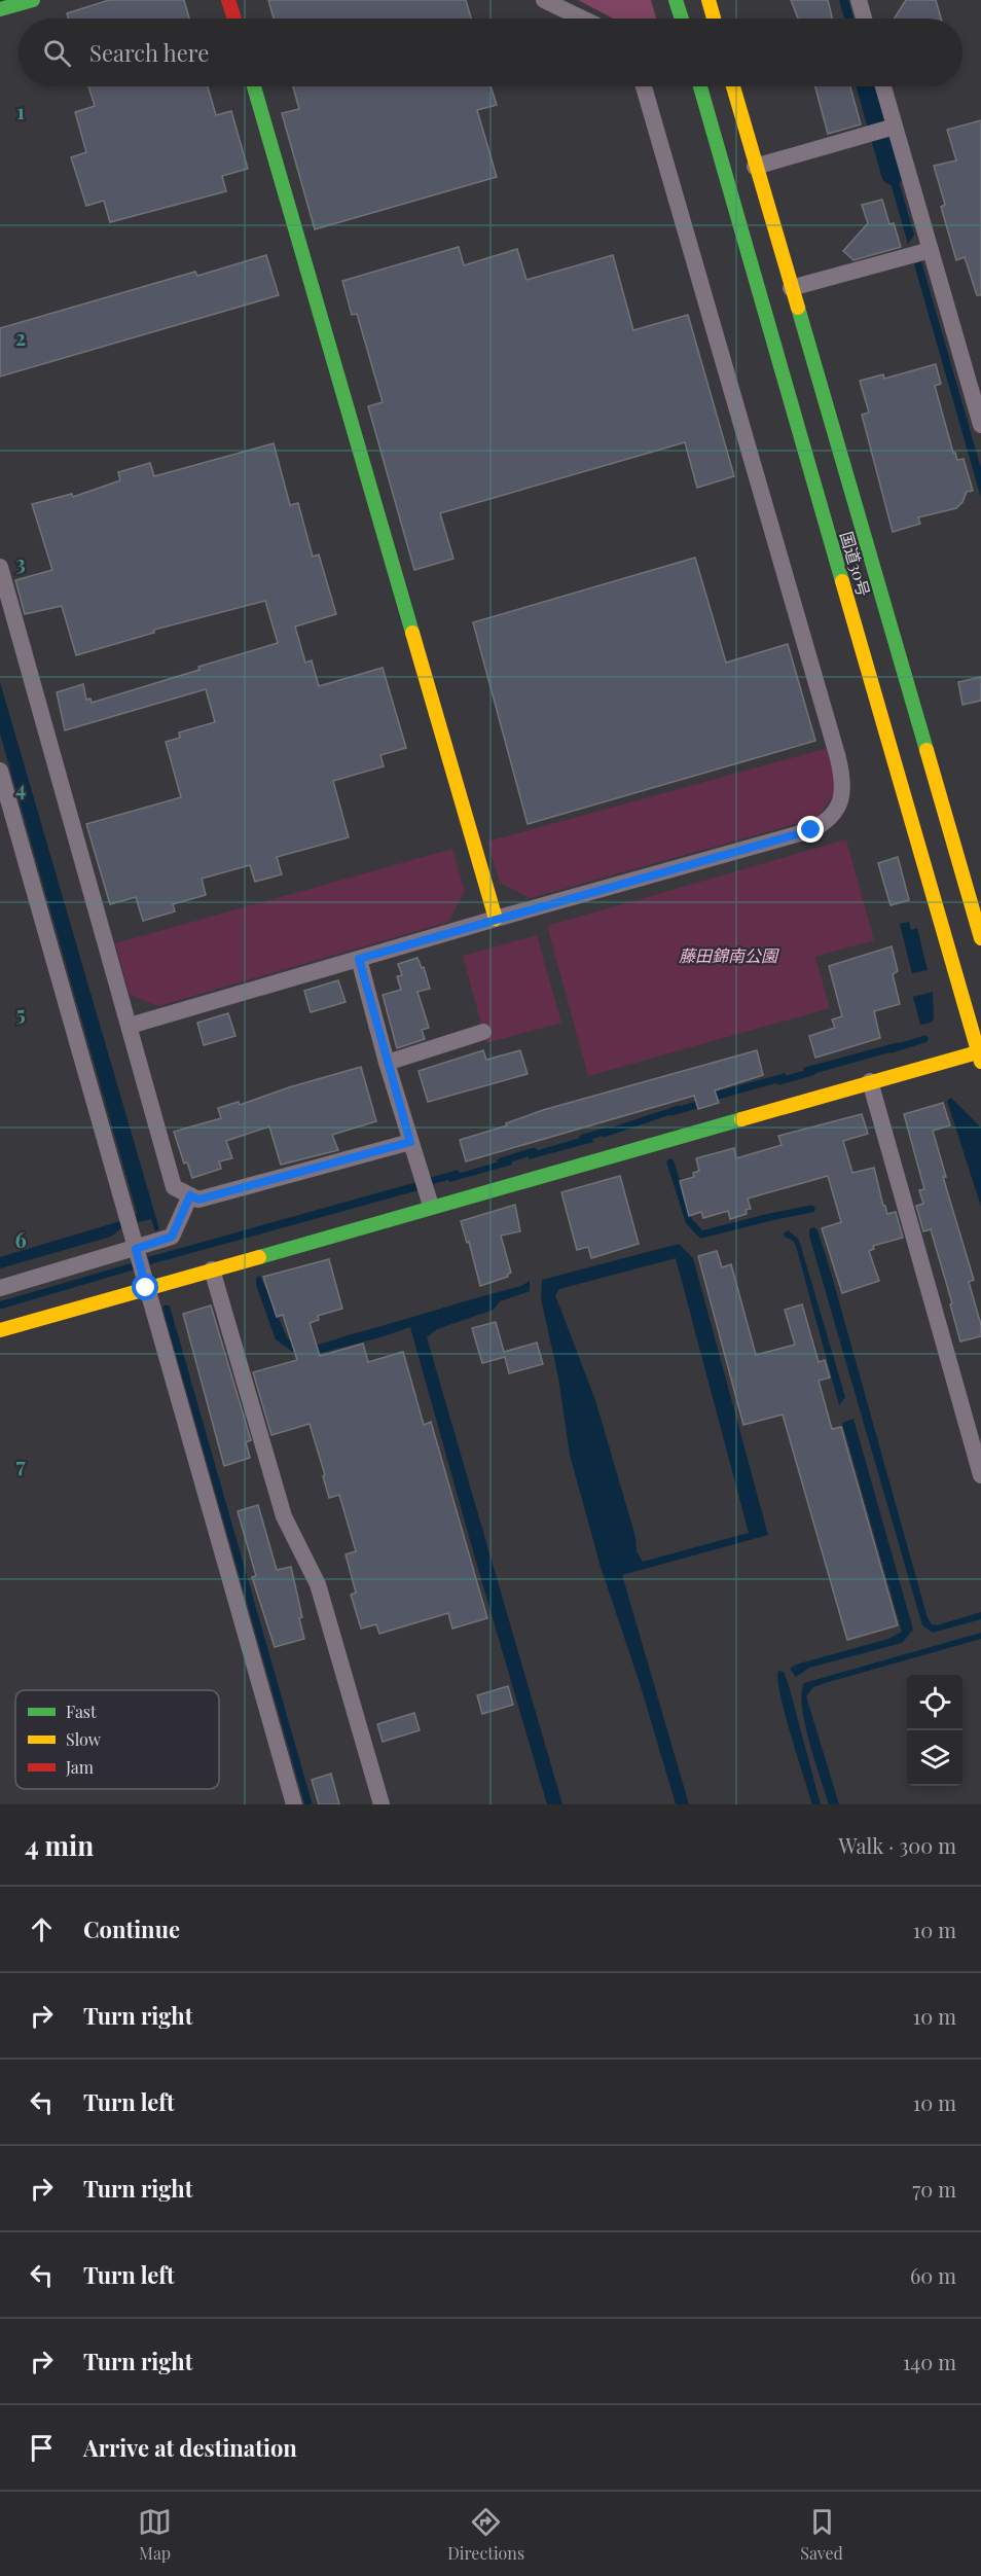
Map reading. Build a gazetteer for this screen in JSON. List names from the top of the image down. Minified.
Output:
{"streets":{"main road":["国道30号"]},"parks":["藤田錦南公園"],"legend":["Fast","Slow","Jam"],"page":{"search":"Search here","heading":["4 min","Walk · 300 m"],"list":[["Continue","10 m"],["Turn right","10 m"],["Turn left","10 m"],["Turn right","70 m"],["Turn left","60 m"],["Turn right","140 m"],"Arrive at destination"],"nav":["Map","Directions","Saved"]},"grid":{"rows":["1","2","3","4","5","6","7"]}}
